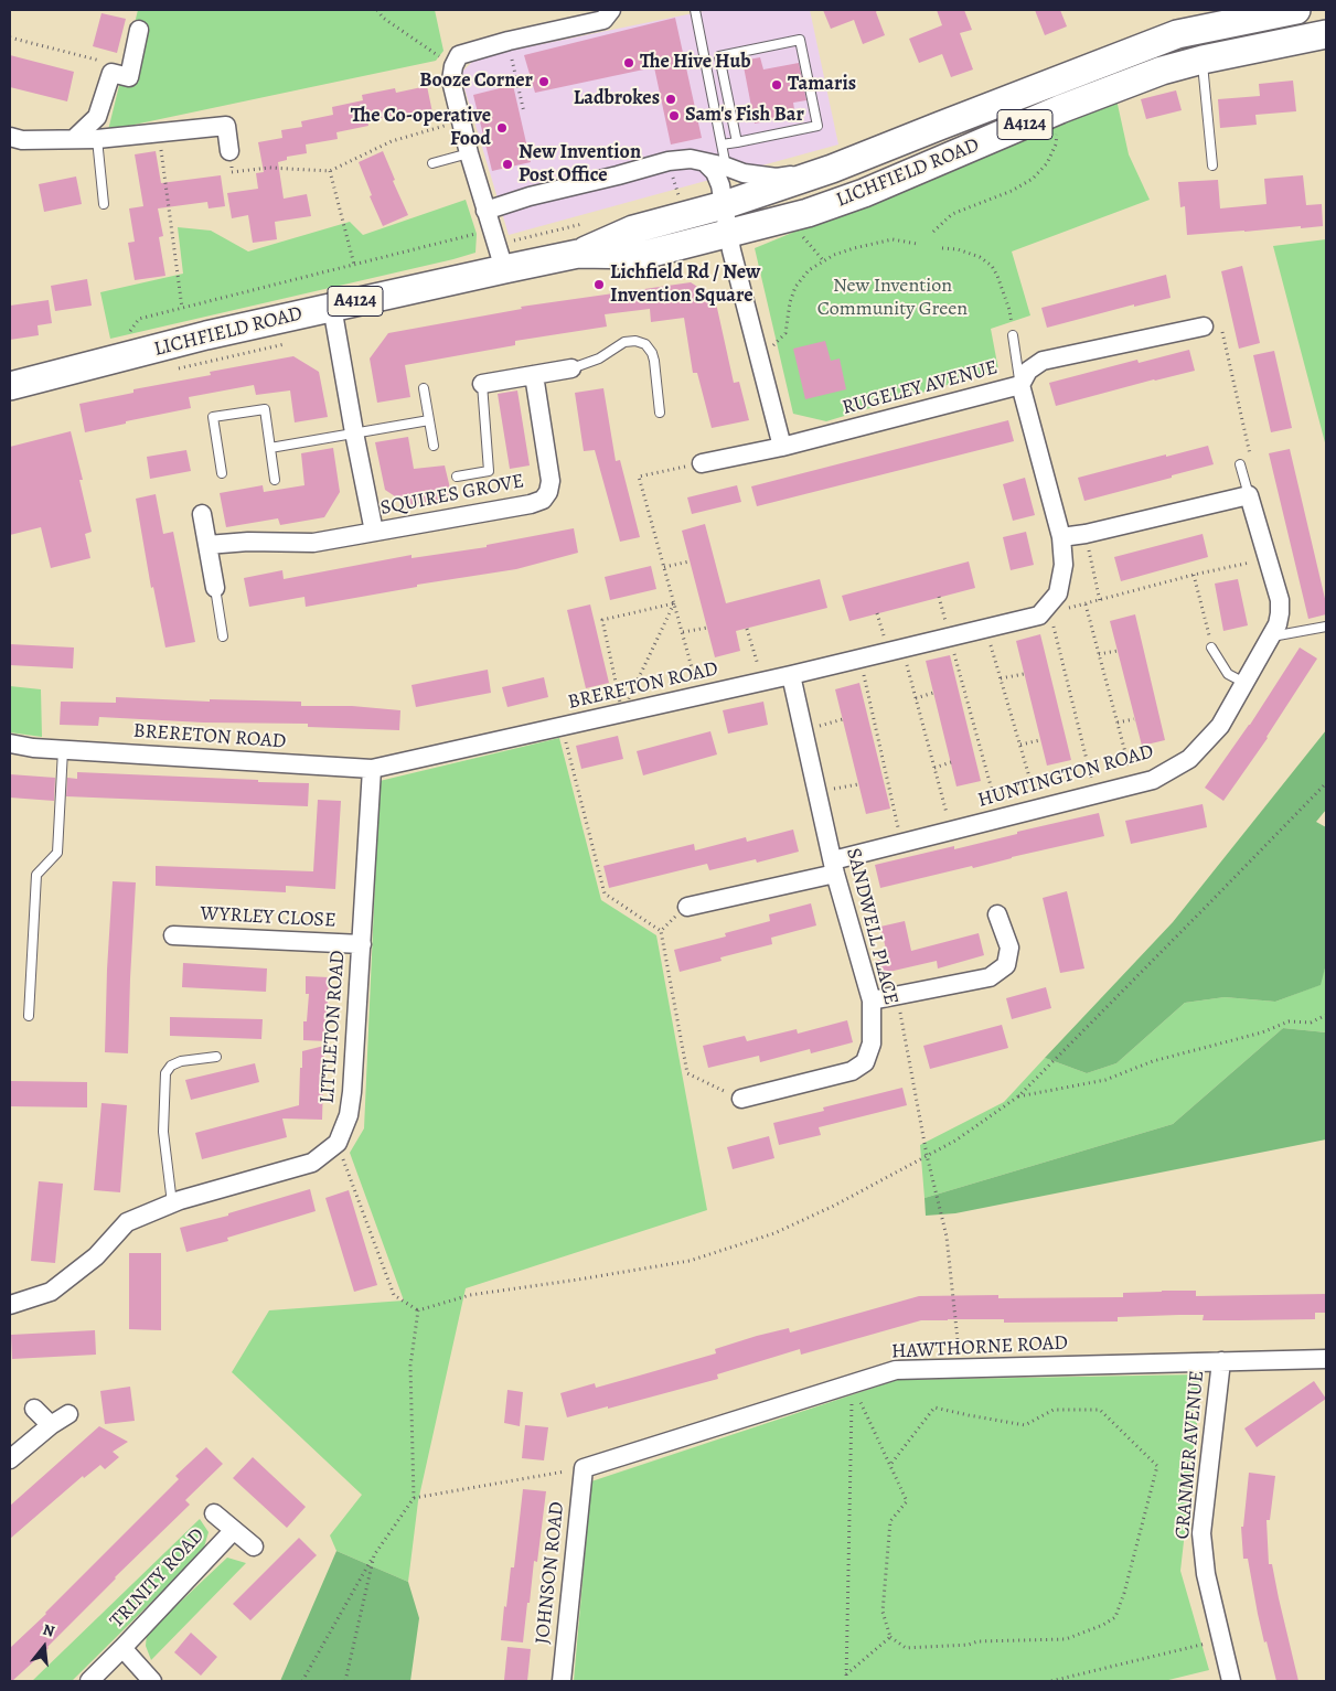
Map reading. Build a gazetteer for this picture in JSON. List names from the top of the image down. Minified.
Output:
{"streets":{"main road":["A4124","LICHFIELD ROAD"],"street":["RUGELEY AVENUE","SQUIRES GROVE","BRERETON ROAD","HUNTINGTON ROAD","WYRLEY CLOSE","SANDWELL PLACE","LITTLETON ROAD","HAWTHORNE ROAD","CRANMER AVENUE","JOHNSON ROAD","TRINITY ROAD"]},"crossings":[["LICHFIELD ROAD","SQUIRES GROVE"],["BRERETON ROAD","SANDWELL PLACE"],["BRERETON ROAD","LITTLETON ROAD"],["HUNTINGTON ROAD","SANDWELL PLACE"],["WYRLEY CLOSE","LITTLETON ROAD"],["HAWTHORNE ROAD","CRANMER AVENUE"],["HAWTHORNE ROAD","JOHNSON ROAD"]],"parks":["New Invention Community Green"],"places":["The Hive Hub","Booze Corner","Tamaris","Ladbrokes","Sam's Fish Bar","The Co-operative Food","New Invention Post Office","Lichfield Rd / New Invention Square"],"north":"top"}
